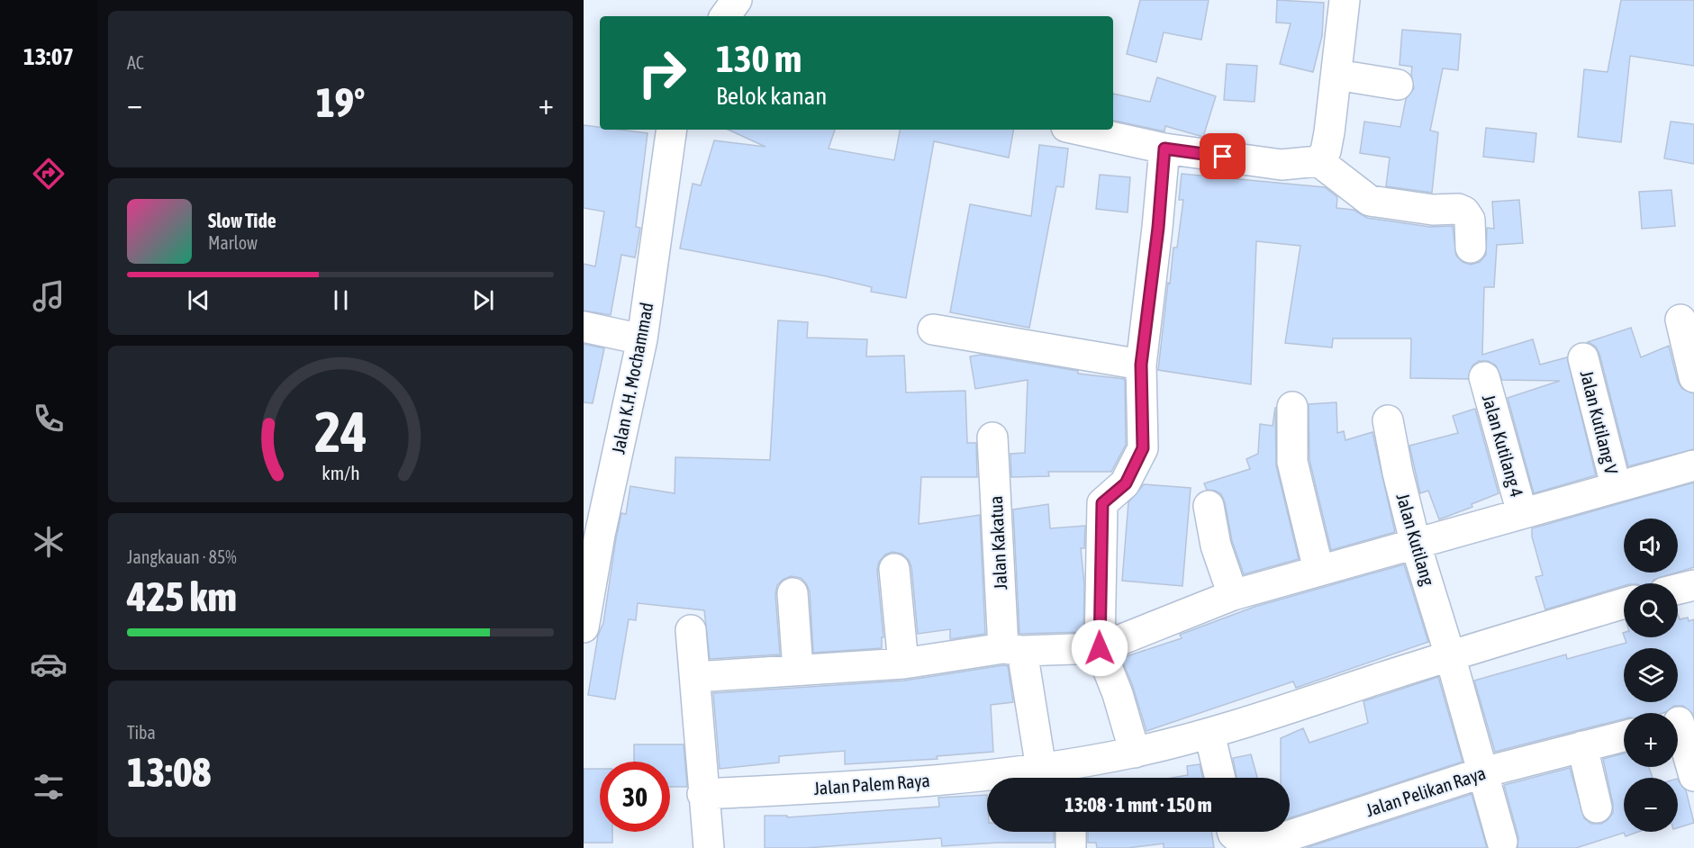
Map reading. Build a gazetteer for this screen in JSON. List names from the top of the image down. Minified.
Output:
{"streets":{"street":["Jalan K.H. Mochammad","Jalan Kutilang V","Jalan Kutilang 4","Jalan Kutilang","Jalan Kakatua","Jalan Palem Raya","Jalan Pelikan Raya"]},"crossings":[["Jalan Kutilang","Jalan Palem Raya"],["Jalan Kutilang","Jalan Pelikan Raya"],["Jalan Kakatua","Jalan Palem Raya"]],"page":{"tabs":"13:07","tile":["AC",["Jangkauan · 85%","425 km"],["Tiba","13:08"]],"turn":["130 m","Belok kanan"],"heat":["−","19°","+"],"song":["Slow Tide","Marlow"],"map_buttons":["+","−"],"limit":"30","trip":"13:08 · 1 mnt · 150 m","gauge":["24","km/h"]}}
